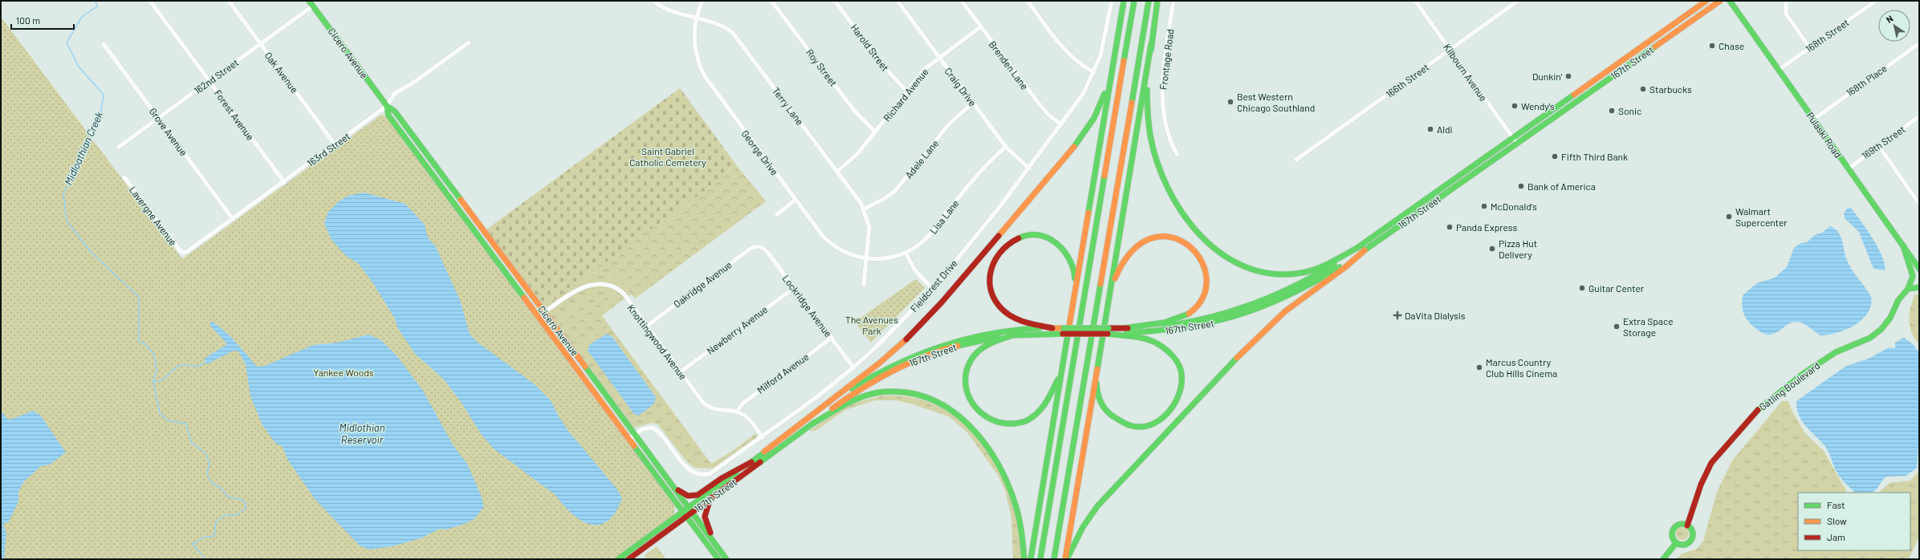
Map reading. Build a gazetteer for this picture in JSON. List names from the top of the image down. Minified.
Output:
{"streets":{"main road":["Cicero Avenue","167th Street","Pulaski Road","Gatling Boulevard"],"street":["168th Street","Harold Street","Frontage Road","Brenden Lane","Roy Street","Oak Avenue","Kilbourn Avenue","162nd Street","166th Street","168th Place","Craig Drive","Richard Avenue","Terry Lane","Forest Avenue","Grove Avenue","169th Street","163rd Street","George Drive","Adele Lane","Lavergne Avenue","Lisa Lane","Oakridge Avenue","Fieldcrest Drive","Lockridge Avenue","Newberry Avenue","Knottingwood Avenue","Milford Avenue"]},"crossings":[["168th Street","Pulaski Road"],["Harold Street","Richard Avenue"],["Cicero Avenue","167th Street"],["Cicero Avenue","162nd Street"],["Cicero Avenue","163rd Street"],["Cicero Avenue","Fieldcrest Drive"],["Cicero Avenue","Knottingwood Avenue"],["167th Street","Kilbourn Avenue"],["Brenden Lane","Richard Avenue"],["Brenden Lane","Fieldcrest Drive"],["Roy Street","Richard Avenue"],["Oak Avenue","162nd Street"],["Oak Avenue","163rd Street"],["Kilbourn Avenue","166th Street"],["162nd Street","Forest Avenue"],["162nd Street","Grove Avenue"],["168th Place","Pulaski Road"],["Craig Drive","Richard Avenue"],["Craig Drive","Adele Lane"],["Craig Drive","Lisa Lane"],["Craig Drive","Fieldcrest Drive"],["Richard Avenue","Terry Lane"],["Terry Lane","George Drive"],["Terry Lane","Adele Lane"],["Terry Lane","Lisa Lane"],["Forest Avenue","163rd Street"],["Grove Avenue","163rd Street"],["Pulaski Road","169th Street"],["Pulaski Road","Gatling Boulevard"],["163rd Street","Lavergne Avenue"],["George Drive","Lisa Lane"],["Oakridge Avenue","Lockridge Avenue"],["Oakridge Avenue","Knottingwood Avenue"],["Fieldcrest Drive","Lockridge Avenue"],["Lockridge Avenue","Newberry Avenue"],["Lockridge Avenue","Milford Avenue"],["Newberry Avenue","Knottingwood Avenue"],["Knottingwood Avenue","Milford Avenue"]],"water":["Midloathian Creek","Midlothian Reservoir"],"parks":["Saint Gabriel Catholic Cemetery","The Avenues Park","Yankee Woods"],"places":{"other":["Chase","Dunkin'","Starbucks","Best Western Chicago Southland","Wendy's","Sonic","Aldi","Fifth Third Bank","Bank of America","McDonald's","Walmart Supercenter","Panda Express","Pizza Hut Delivery","Guitar Center","Extra Space Storage","Marcus Country Club Hills Cinema"],"health":["DaVita Dialysis"]},"legend":["Fast","Slow","Jam"],"scale_bar":"100 m","north":"top left"}
